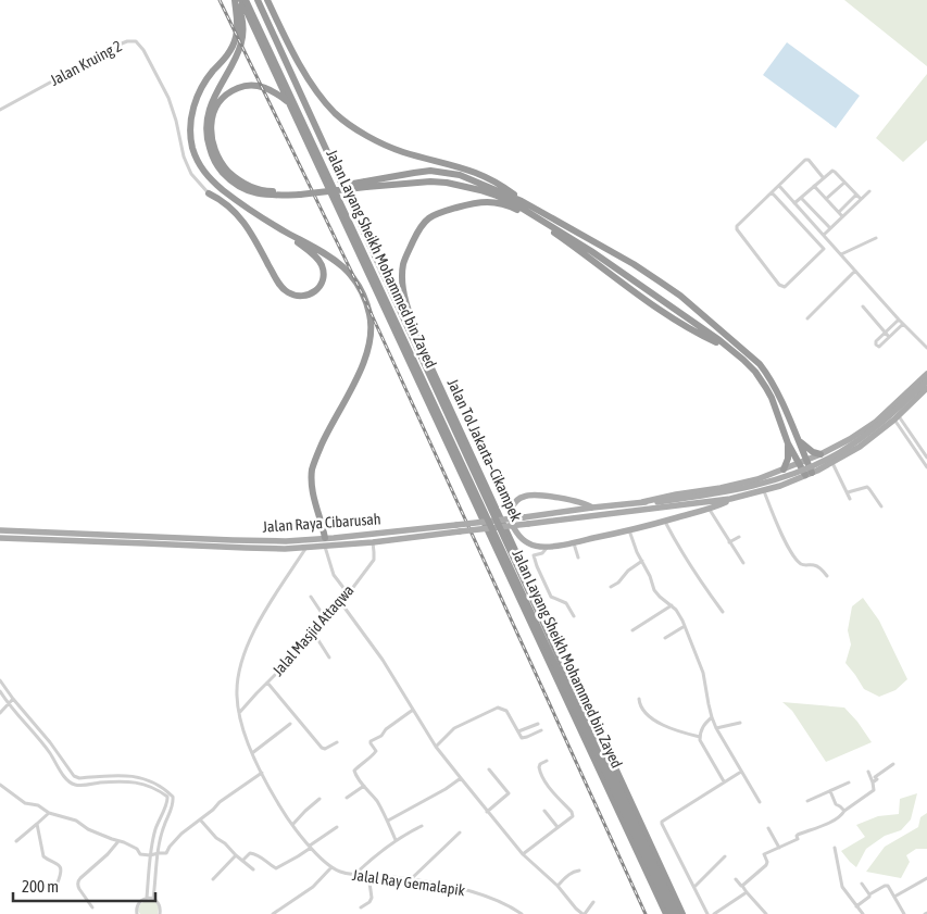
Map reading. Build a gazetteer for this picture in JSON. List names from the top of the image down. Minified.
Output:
{"streets":{"highway":["Jalan Layang Sheikh Mohammed bin Zayed","Jalan Tol Jakarta–Cikampek"],"main road":["Jalan Raya Cibarusah"],"street":["Jalan Kruing 2","Jalal Masjid Attaqwa","Jalal Ray Gemalapik"]},"crossings":[["Jalan Layang Sheikh Mohammed bin Zayed","Jalan Tol Jakarta–Cikampek"],["Jalan Raya Cibarusah","Jalal Masjid Attaqwa"],["Jalan Raya Cibarusah","Jalal Ray Gemalapik"],["Jalal Masjid Attaqwa","Jalal Ray Gemalapik"]],"scale_bar":"200 m"}
